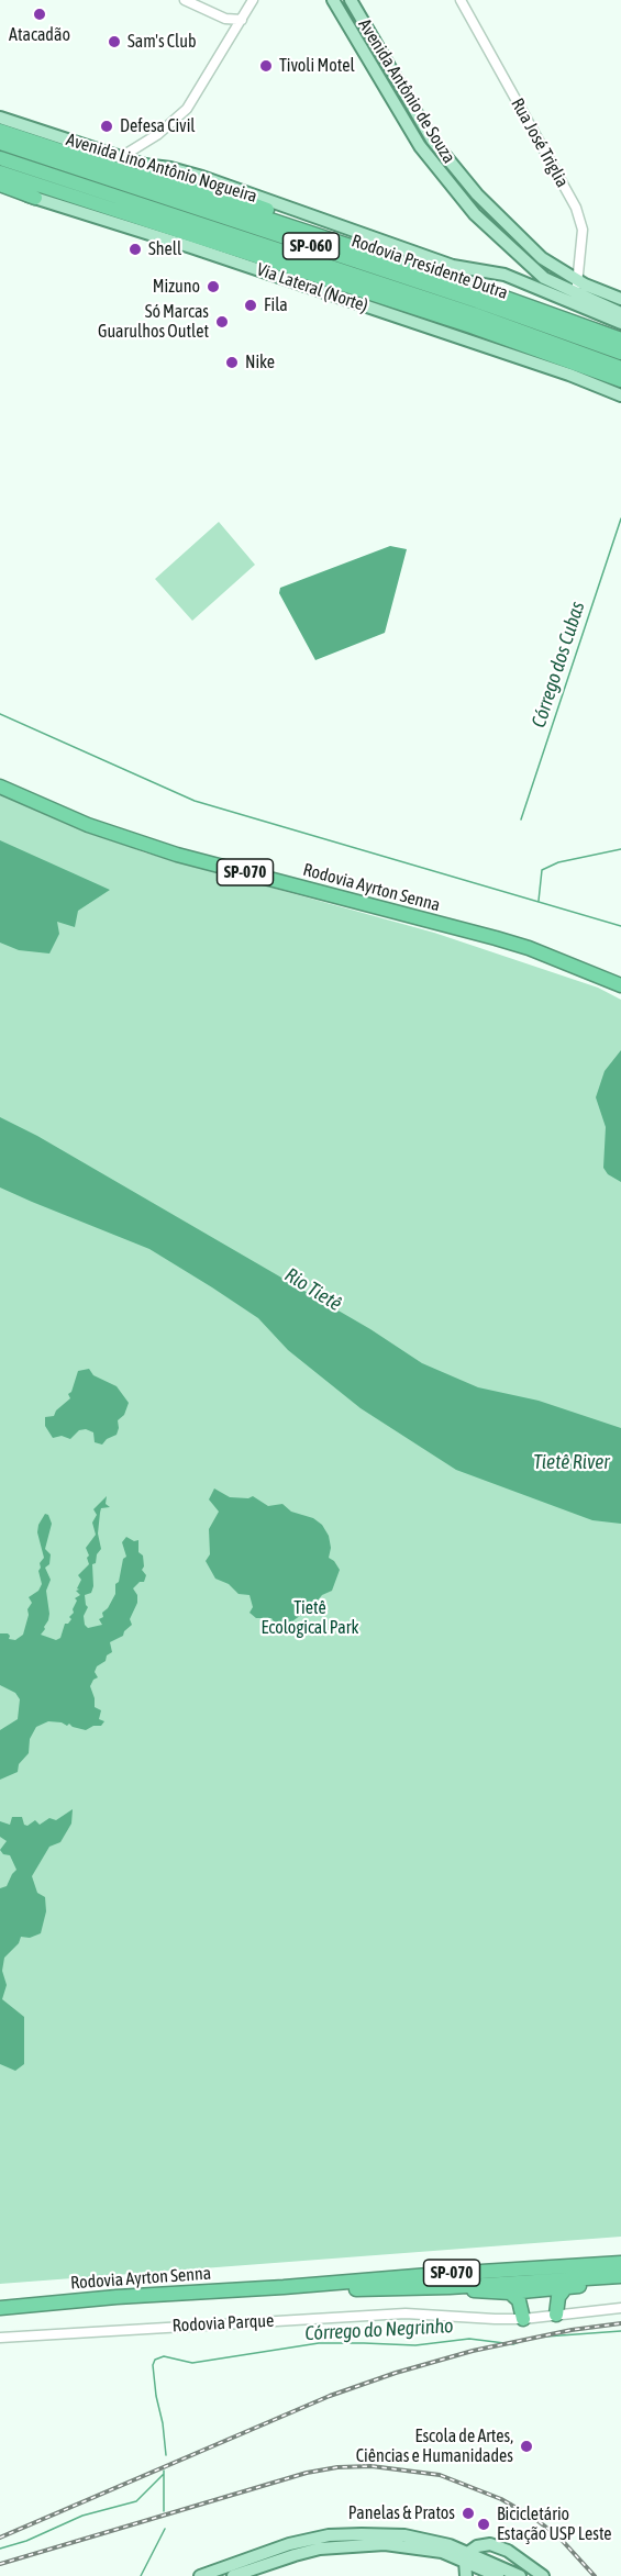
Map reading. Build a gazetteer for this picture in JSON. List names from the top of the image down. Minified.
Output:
{"streets":{"highway":["SP-060","Rodovia Presidente Dutra","SP-070","Rodovia Ayrton Senna"],"main road":["Avenida Antônio de Souza","Avenida Lino Antônio Nogueira","Via Lateral (Norte)"],"street":["Rua José Triglia","Rodovia Parque"]},"crossings":[["Avenida Antônio de Souza","Rua José Triglia"]],"water":["Córrego dos Cubas","Rio Tietê","Tietê River","Córrego do Negrinho"],"parks":["Tietê Ecological Park"],"places":["Atacadão","Sam's Club","Tivoli Motel","Defesa Civil","Shell","Mizuno","Fila","Só Marcas Guarulhos Outlet","Nike","Escola de Artes, Ciências e Humanidades","Panelas & Pratos","Bicicletário Estação USP Leste"]}
